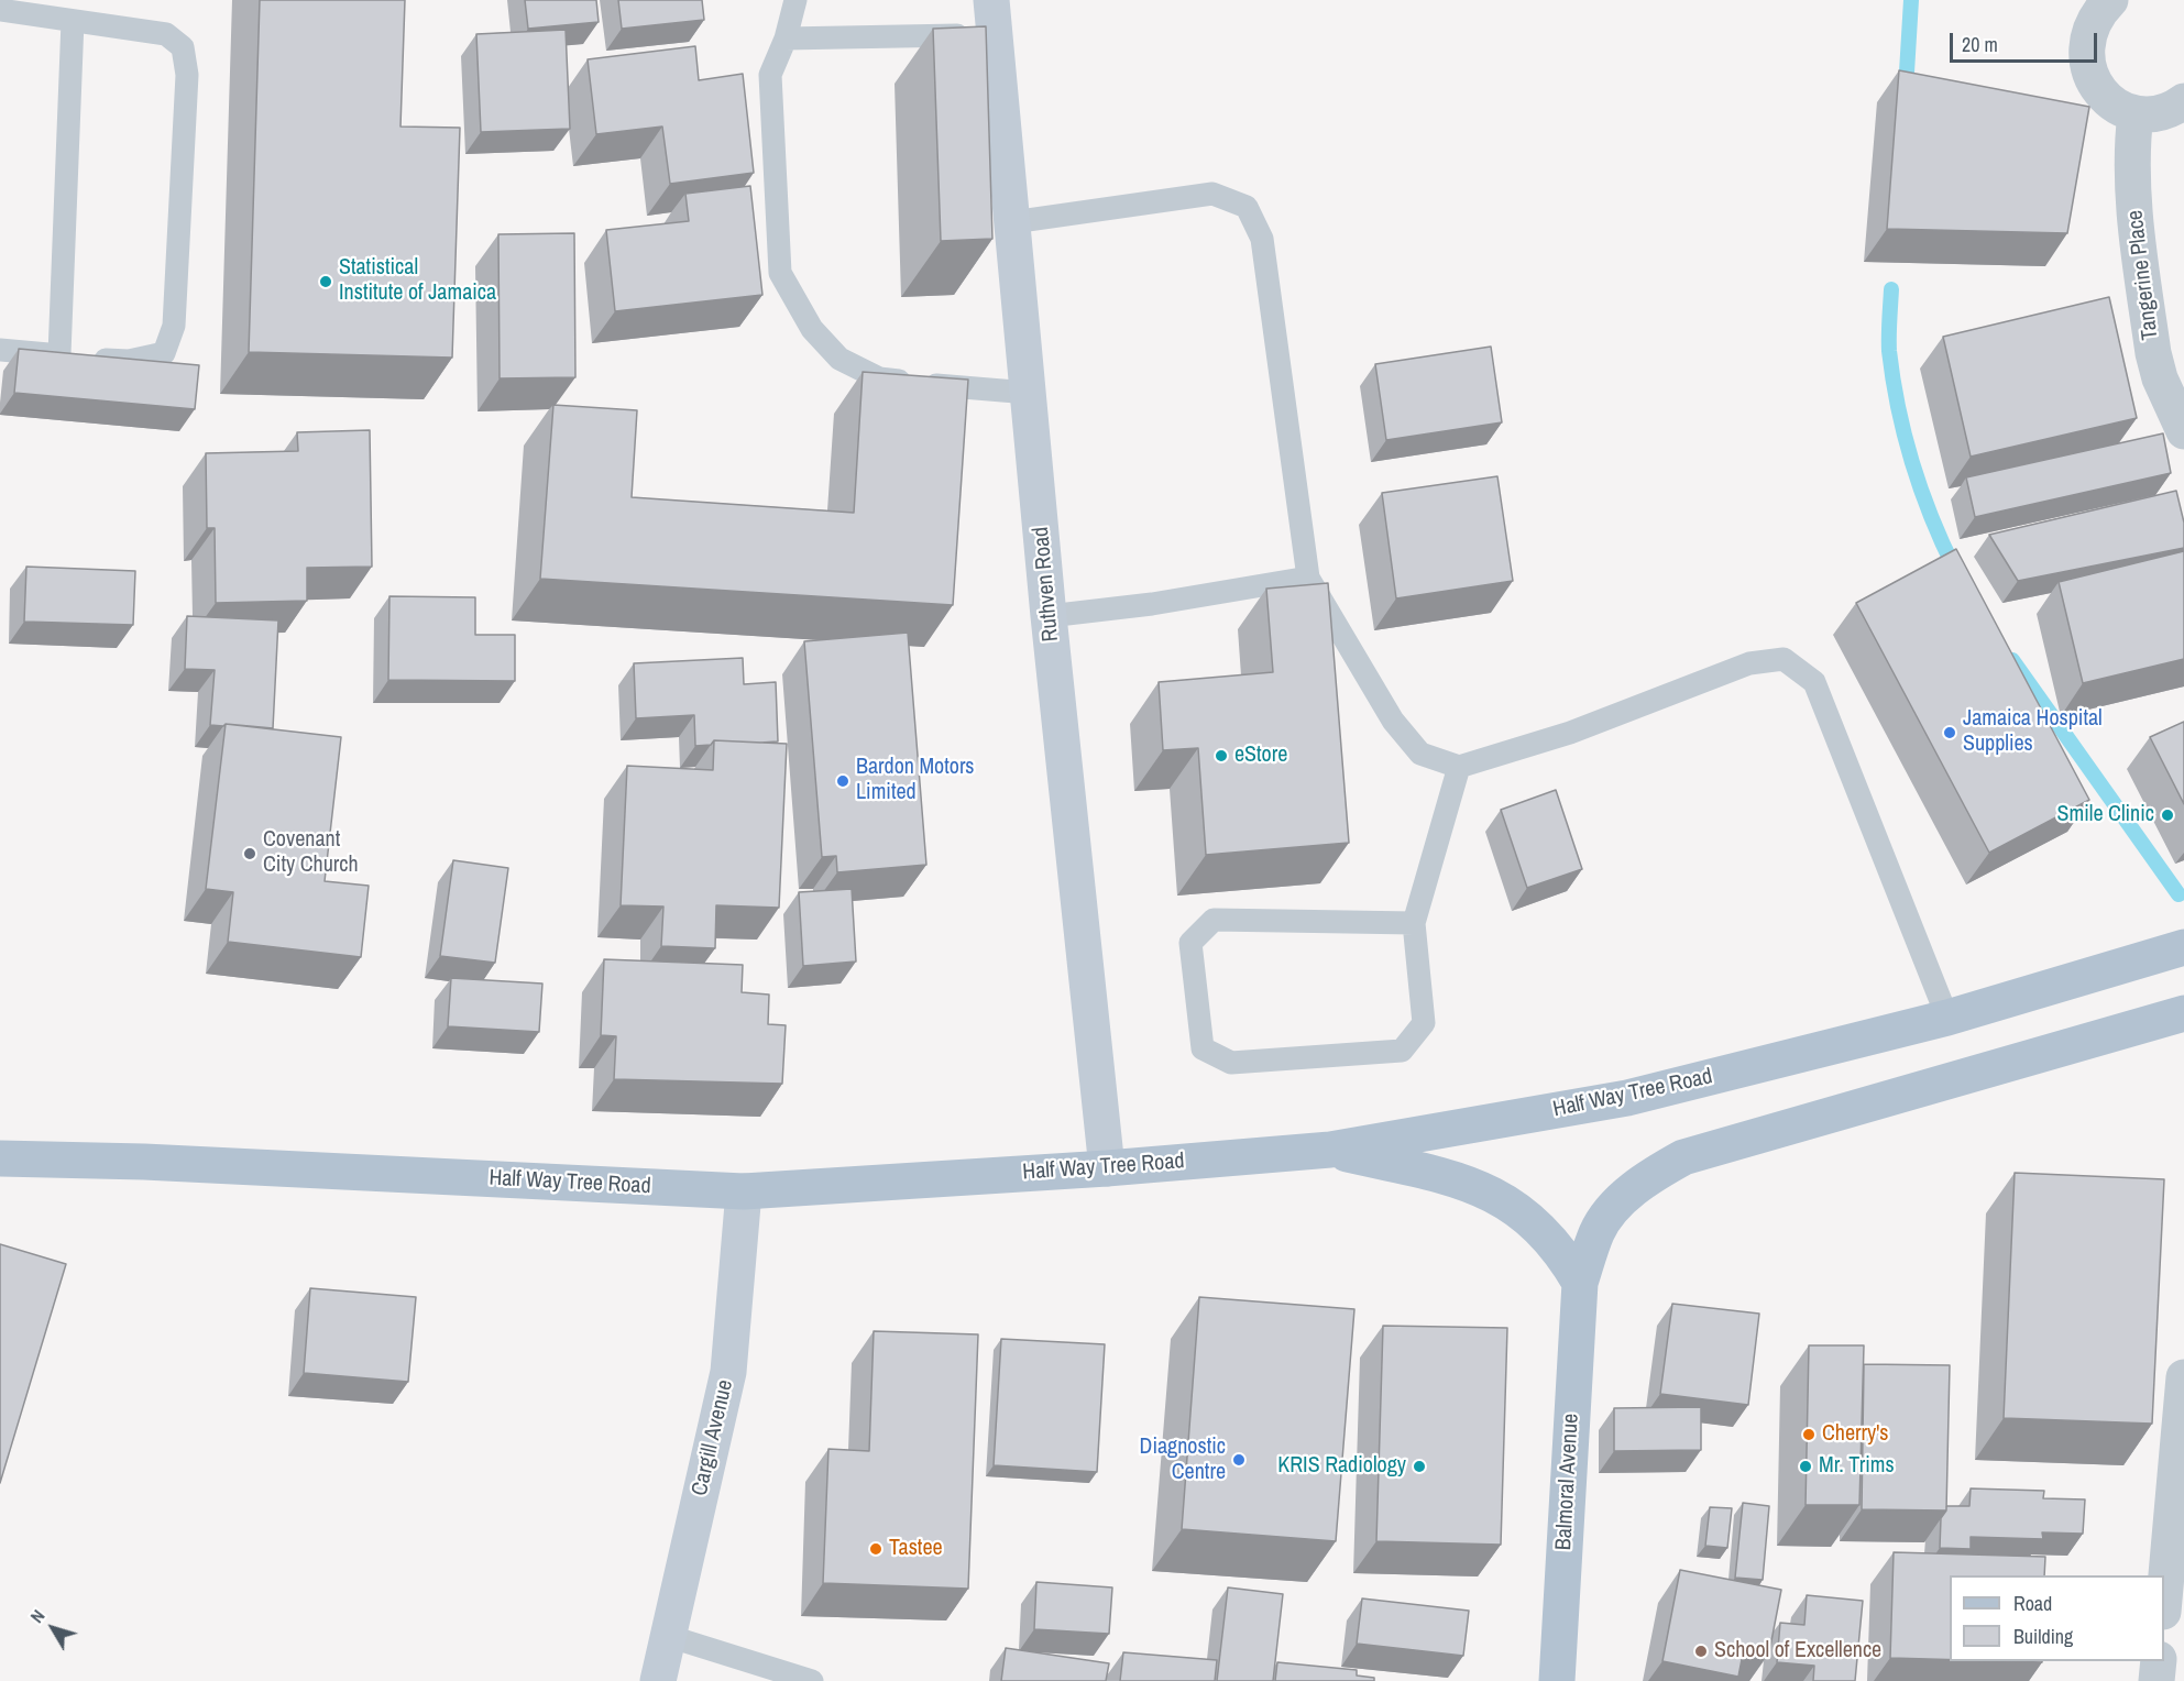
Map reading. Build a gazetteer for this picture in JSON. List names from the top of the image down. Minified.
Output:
{"streets":{"main road":["Half Way Tree Road","Balmoral Avenue"],"street":["Tangerine Place","Ruthven Road","Cargill Avenue"]},"crossings":[["Ruthven Road","Half Way Tree Road"],["Half Way Tree Road","Cargill Avenue"]],"places":["Statistical Institute of Jamaica","Jamaica Hospital Supplies","eStore","Bardon Motors Limited","Smile Clinic","Covenant City Church","Cherry's","Diagnostic Centre","KRIS Radiology","Mr. Trims","Tastee","School of Excellence"],"legend":["Road","Building"],"scale_bar":"20 m","north":"top left"}
